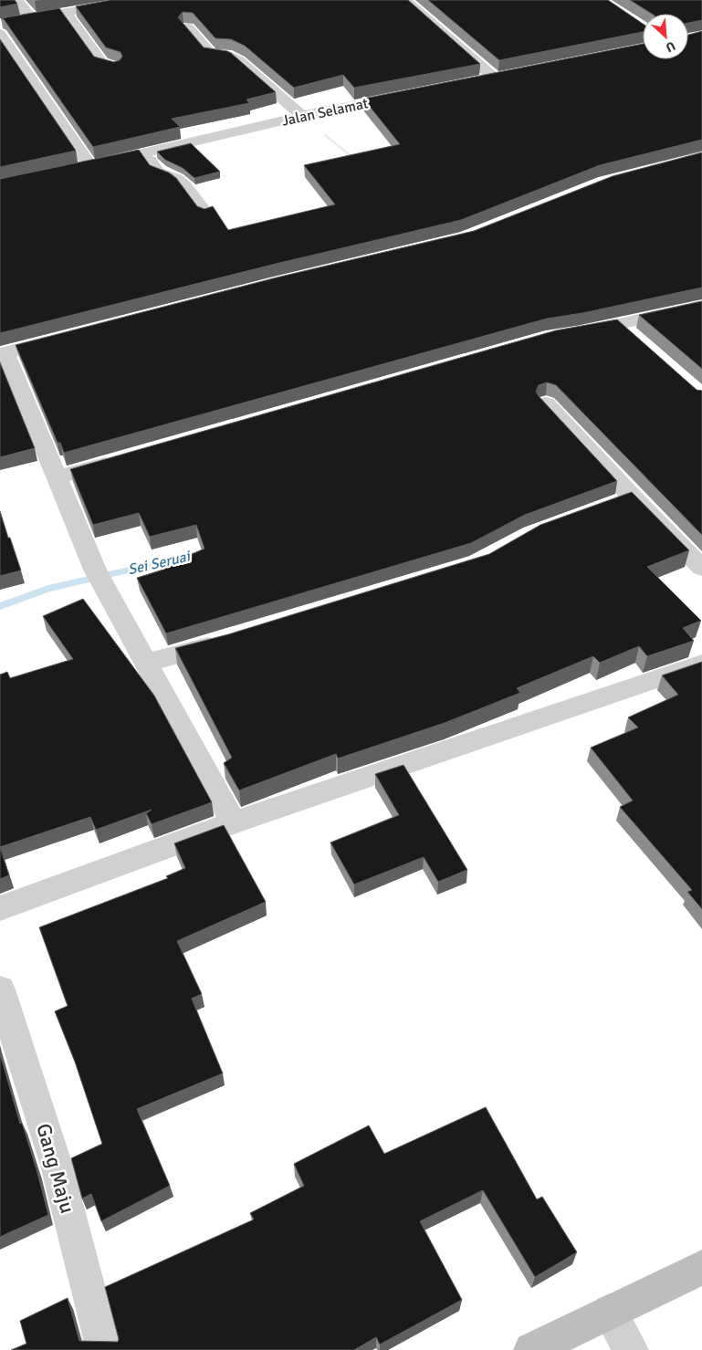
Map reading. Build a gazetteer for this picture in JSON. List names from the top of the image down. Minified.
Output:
{"streets":{"street":["Jalan Selamat","Gang Maju"]},"water":["Sei Seruai"],"north":"bottom right"}
